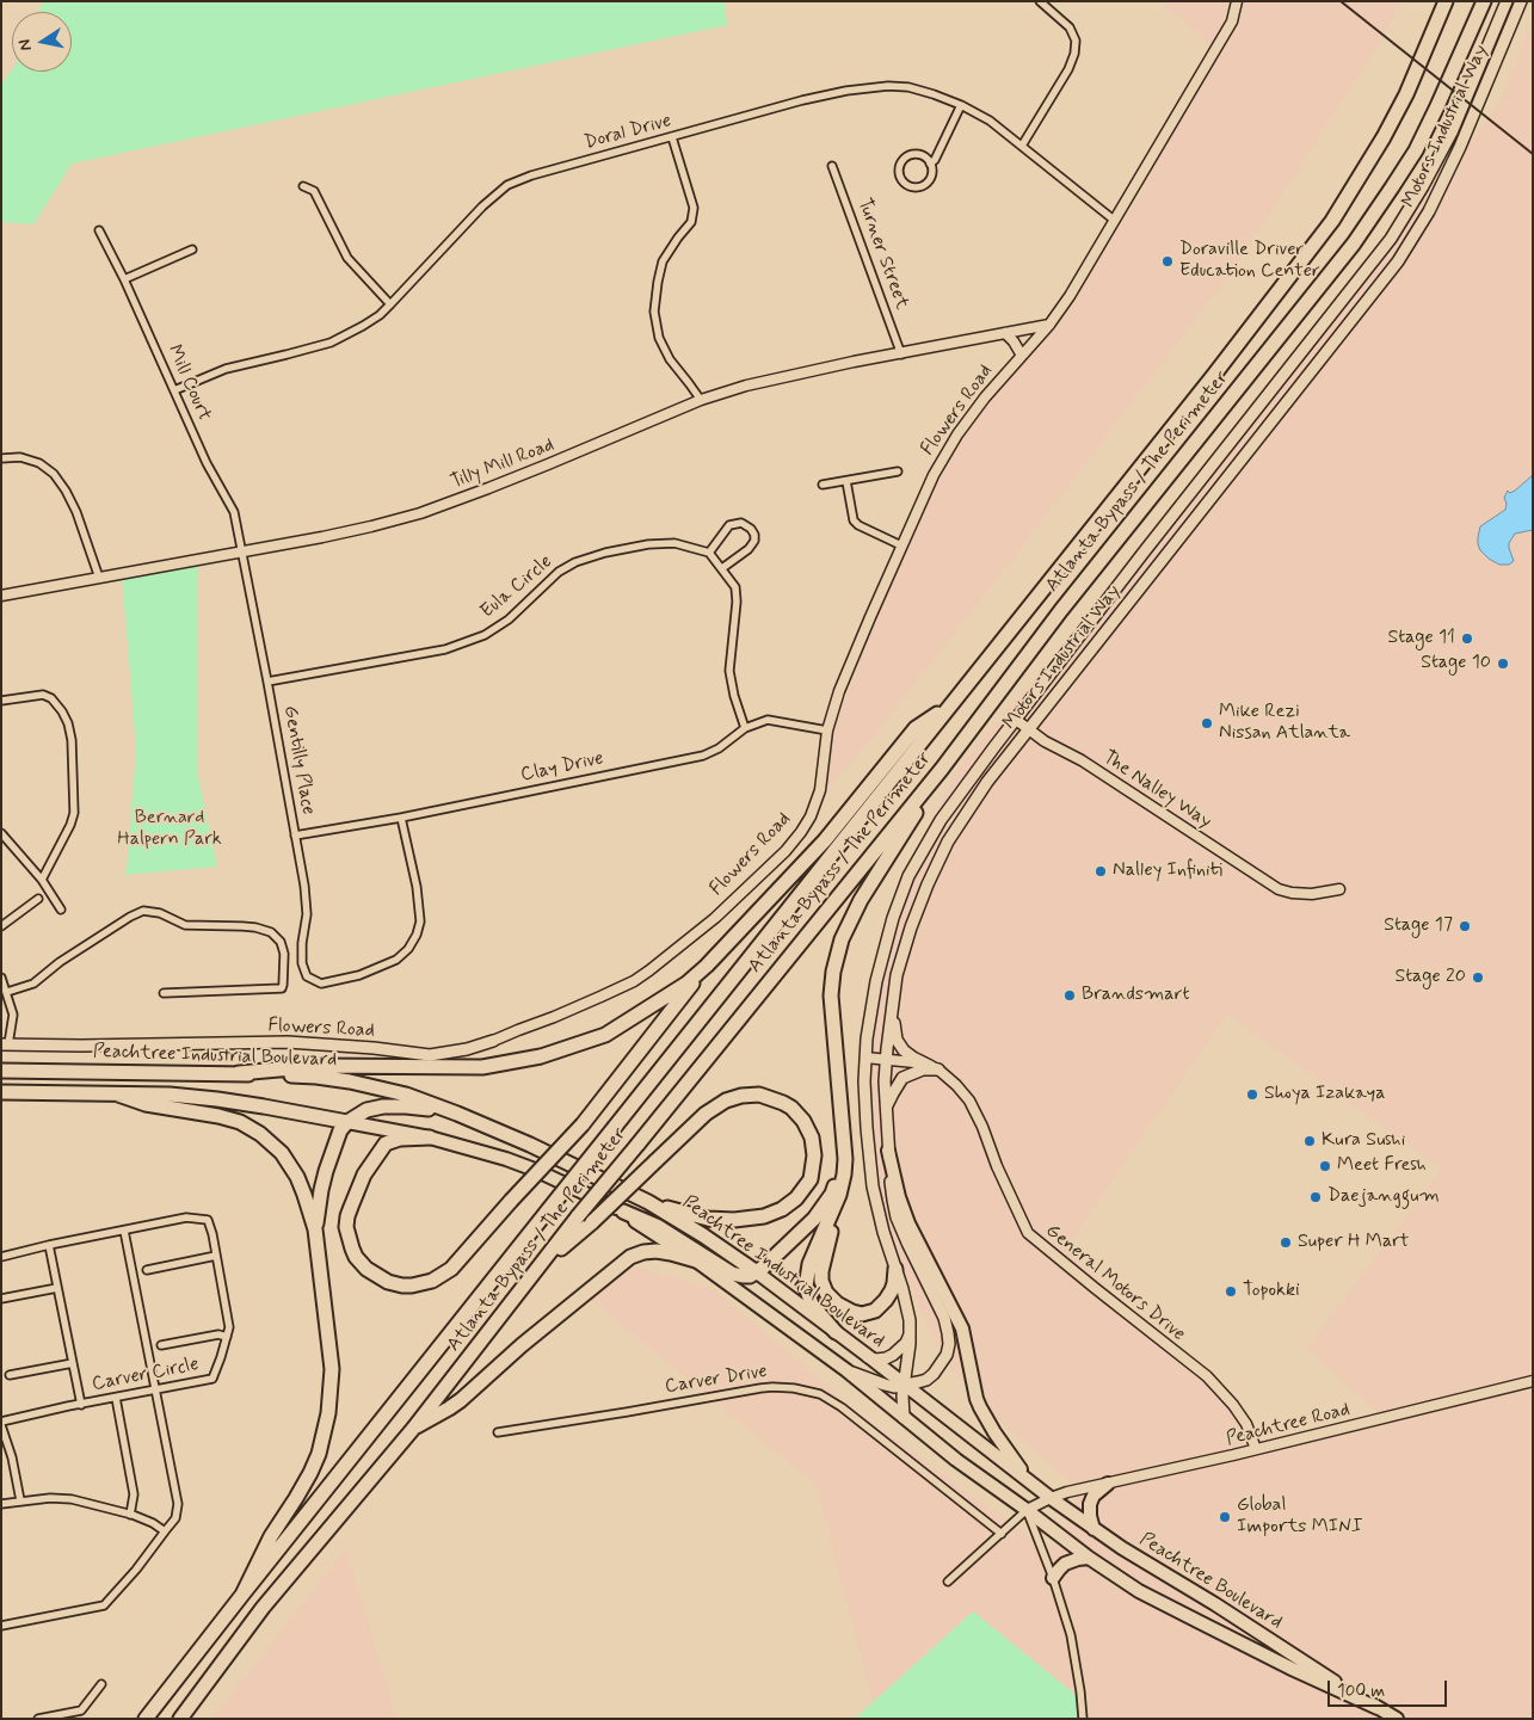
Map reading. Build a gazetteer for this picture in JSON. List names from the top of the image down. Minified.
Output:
{"streets":{"highway":["Atlanta Bypass / The Perimeter","Peachtree Industrial Boulevard","Peachtree Boulevard"],"main road":["Motors Industrial Way","Flowers Road"],"street":["Doral Drive","Turner Street","Mill Court","Tilly Mill Road","Eula Circle","Gentilly Place","Clay Drive","The Nalley Way","General Motors Drive","Carver Circle","Carver Drive","Peachtree Road"]},"crossings":[["Motors Industrial Way","The Nalley Way"],["Motors Industrial Way","Peachtree Industrial Boulevard"],["Doral Drive","Mill Court"],["Doral Drive","Flowers Road"],["Turner Street","Tilly Mill Road"],["Mill Court","Tilly Mill Road"],["Mill Court","Gentilly Place"],["Flowers Road","Tilly Mill Road"],["Flowers Road","Clay Drive"],["Tilly Mill Road","Gentilly Place"],["Eula Circle","Gentilly Place"],["Gentilly Place","Clay Drive"],["Peachtree Industrial Boulevard","Peachtree Road"],["Peachtree Industrial Boulevard","Peachtree Boulevard"],["General Motors Drive","Peachtree Road"],["Peachtree Road","Peachtree Boulevard"]],"parks":["Bernard Halpern Park"],"places":["Doraville Driver Education Center","Stage 11","Stage 10","Mike Rezi Nissan Atlanta","Nalley Infiniti","Stage 17","Stage 20","Brandsmart","Shoya Izakaya","Kura Sushi","Meet Fresh","Daejanggum","Super H Mart","Topokki","Global Imports MINI"],"scale_bar":"100 m","north":"left"}
